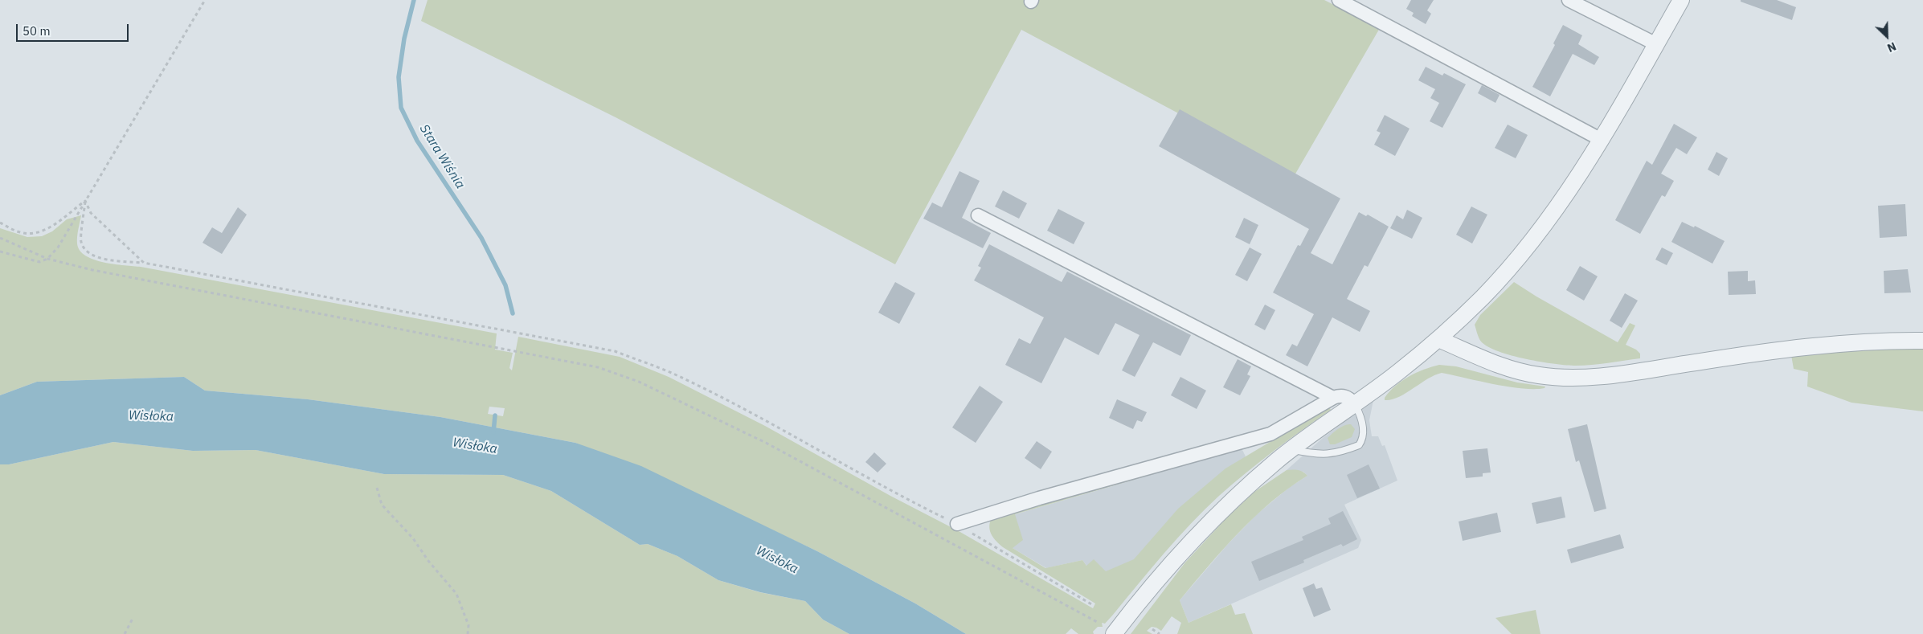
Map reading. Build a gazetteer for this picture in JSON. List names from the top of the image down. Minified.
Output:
{"water":["Stara Wiśnia","Wisłoka"],"scale_bar":"50 m","north":"bottom right"}
